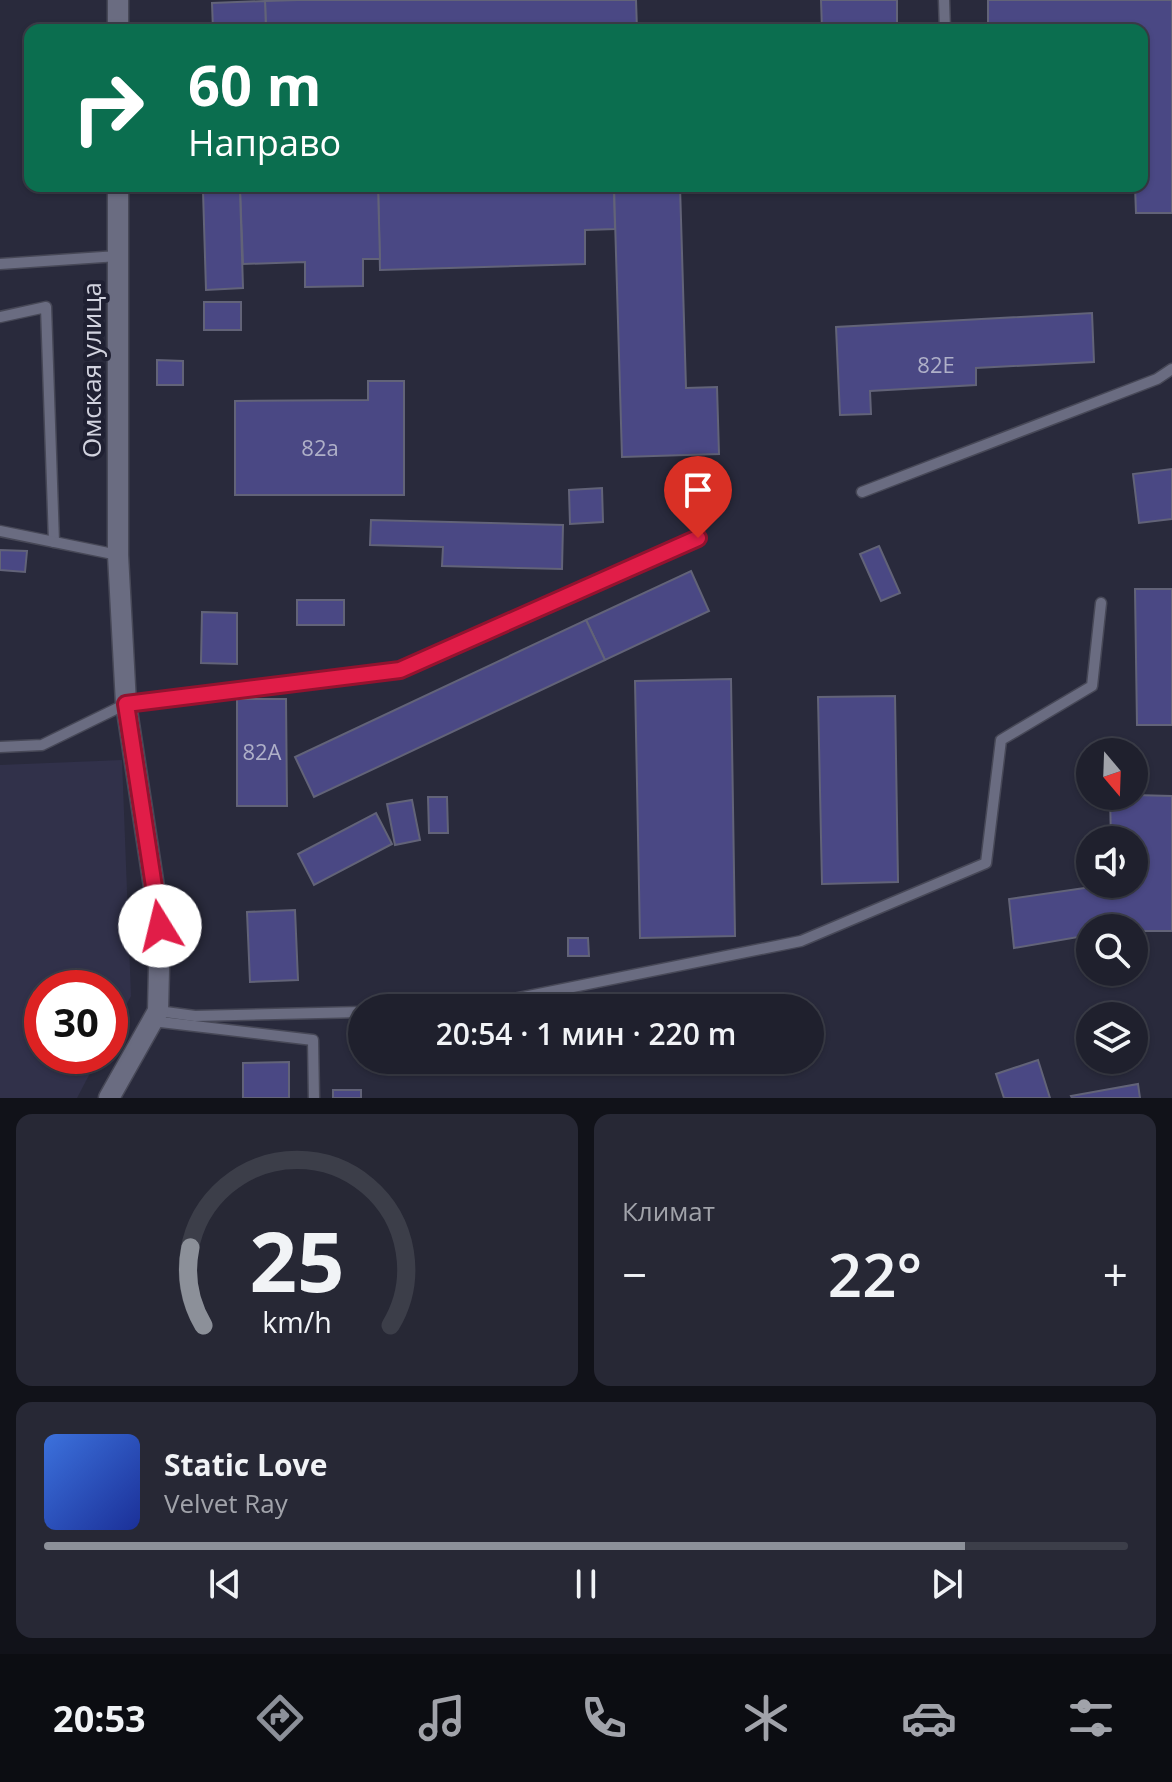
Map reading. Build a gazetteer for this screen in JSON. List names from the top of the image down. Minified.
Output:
{"streets":{"street":["Омская улица"]},"house_numbers":["82Е","82а","82А"],"north":"bottom","page":{"turn":["60 m","Направо"],"limit":"30","trip":"20:54 · 1 мин · 220 m","tile":"Климат","heat":["−","22°","+"],"song":["Static Love","Velvet Ray"],"tabs":"20:53","gauge":["25","km/h"]}}
